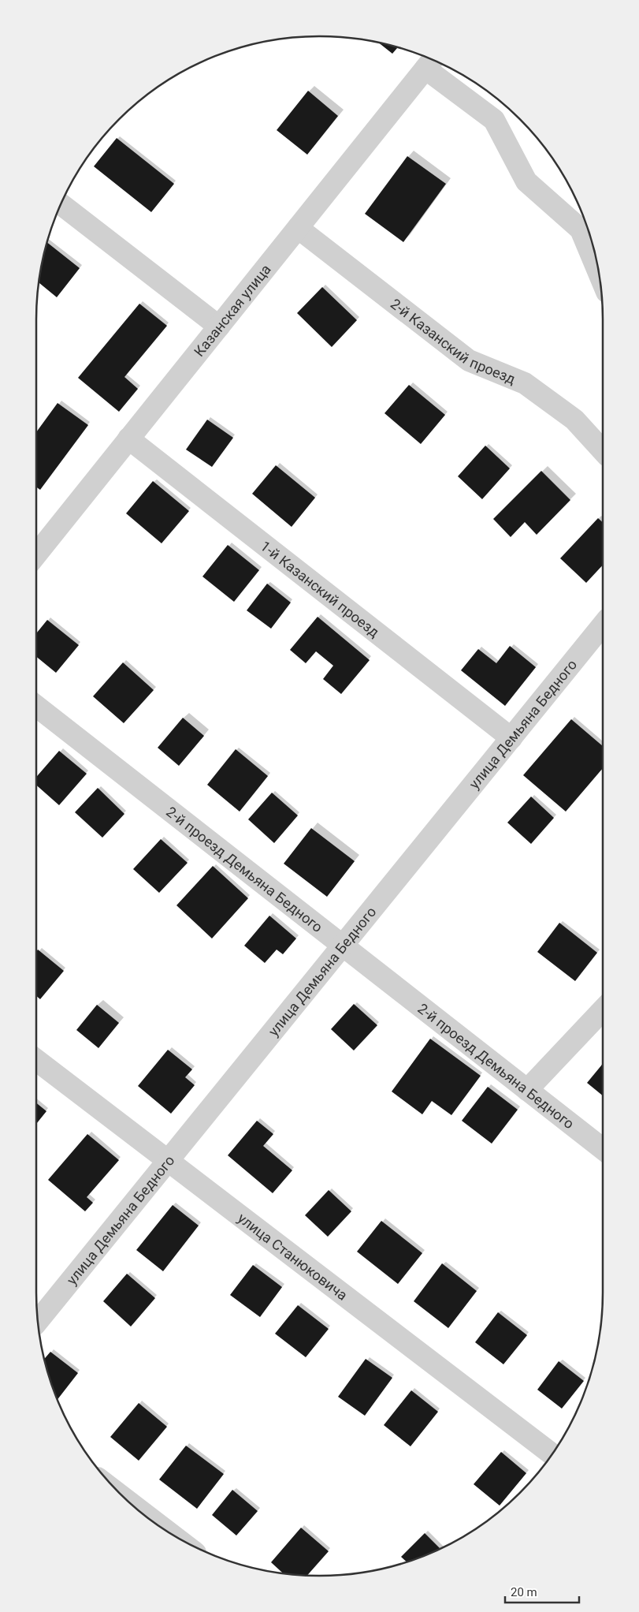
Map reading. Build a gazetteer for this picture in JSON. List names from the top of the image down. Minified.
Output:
{"streets":{"street":["Казанская улица","2-й Казанский проезд","1-й Казанский проезд","улица Демьяна Бедного","2-й проезд Демьяна Бедного","улица Станюковича"]},"crossings":[["Казанская улица","2-й Казанский проезд"],["Казанская улица","1-й Казанский проезд"],["1-й Казанский проезд","улица Демьяна Бедного"],["улица Демьяна Бедного","2-й проезд Демьяна Бедного"],["улица Демьяна Бедного","улица Станюковича"]],"scale_bar":"20 m"}
